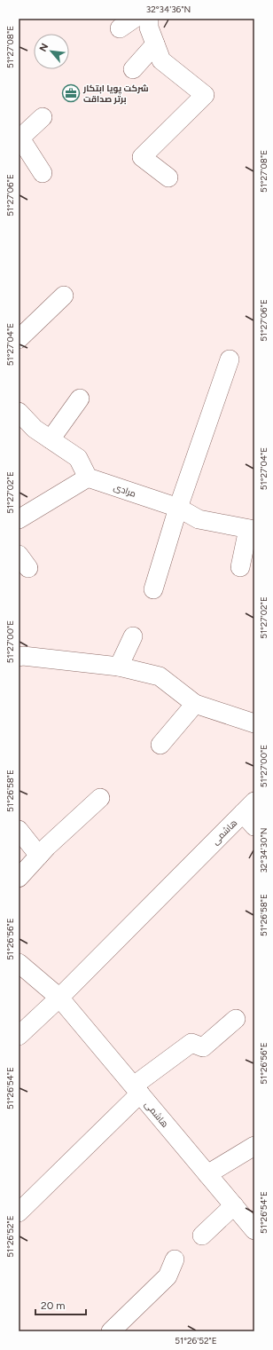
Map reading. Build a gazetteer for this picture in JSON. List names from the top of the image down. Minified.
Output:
{"streets":{"street":["مرادی","هاشمی"]},"places":{"office":["شرکت پویا ابتکار برتر صداقت"]},"scale_bar":"20 m","north":"top left","coordinates":["32°34'36\"N","51°27'08\"E","51°27'06\"E","51°27'04\"E","51°27'02\"E","51°27'00\"E","51°26'58\"E","32°34'30\"N","51°26'56\"E","51°26'54\"E","51°26'52\"E"]}
